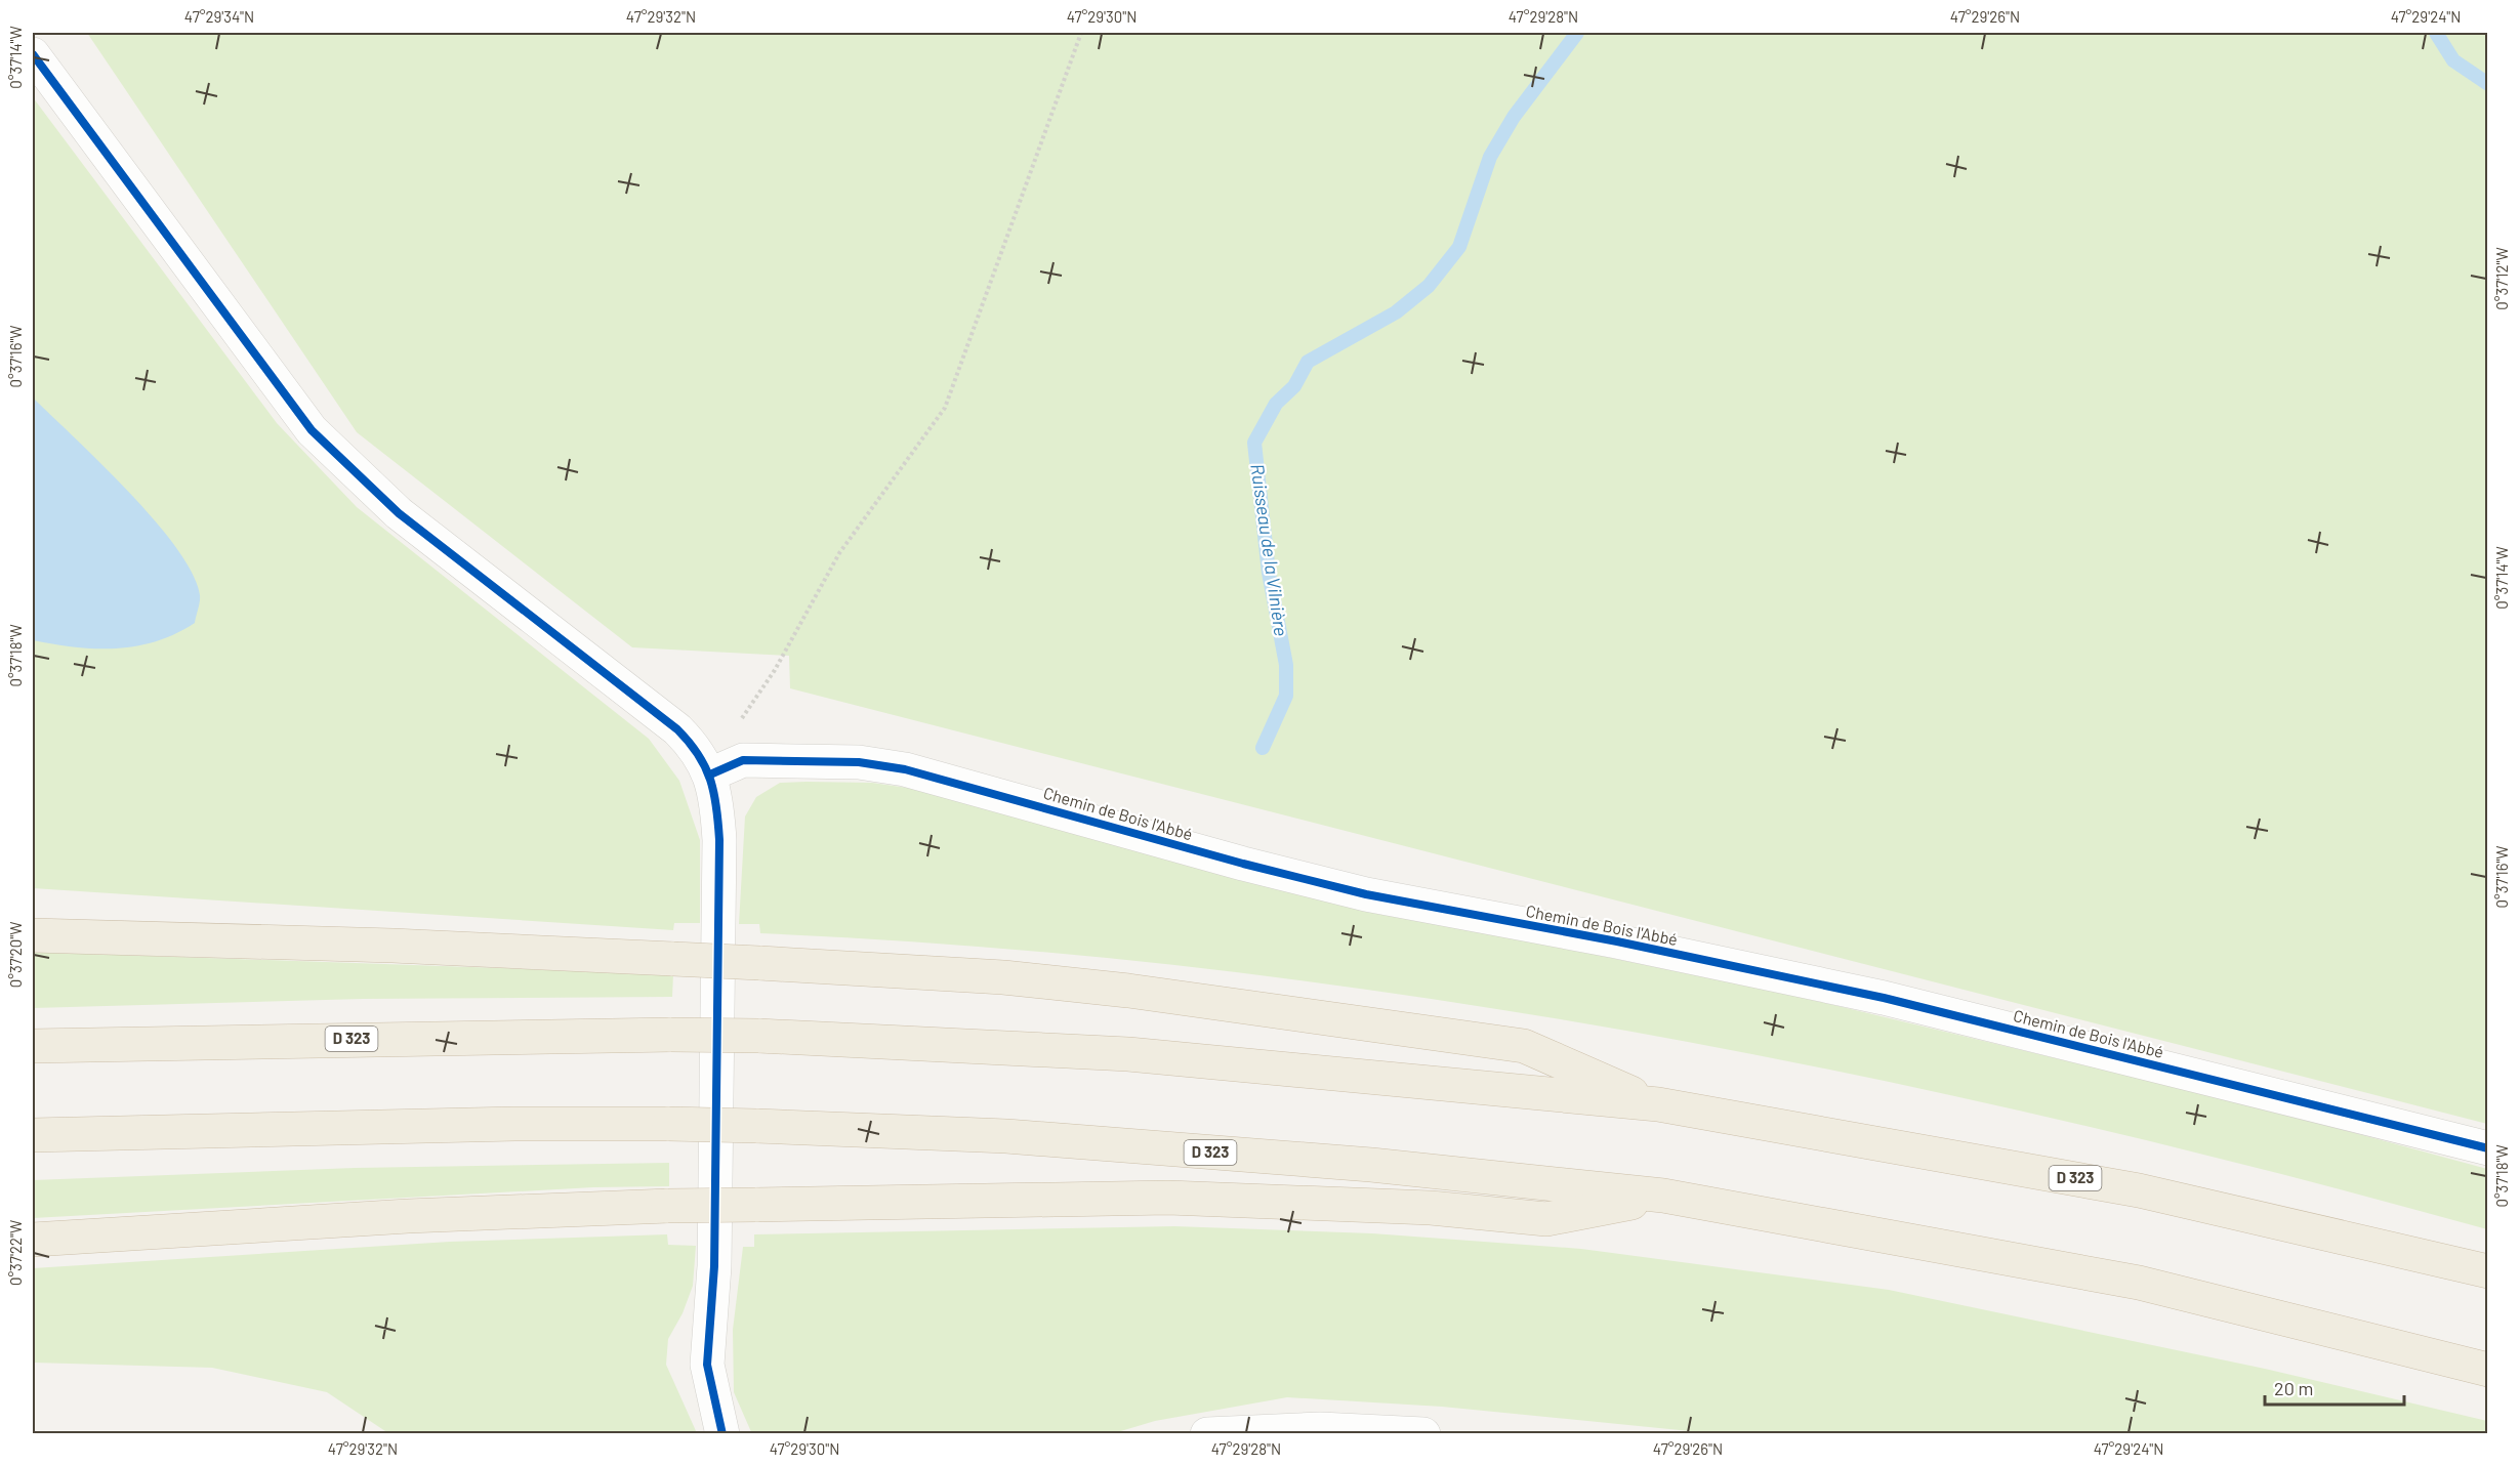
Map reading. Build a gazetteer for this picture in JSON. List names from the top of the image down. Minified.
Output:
{"streets":{"highway":["D 323"],"street":["Chemin de Bois l'Abbé"]},"water":["Ruisseau de la Vilnière"],"scale_bar":"20 m","coordinates":["47°29'34\"N","47°29'32\"N","47°29'30\"N","47°29'28\"N","47°29'26\"N","47°29'24\"N","0°37'14\"W","0°37'12\"W","0°37'16\"W","0°37'18\"W","0°37'20\"W","0°37'22\"W"]}
